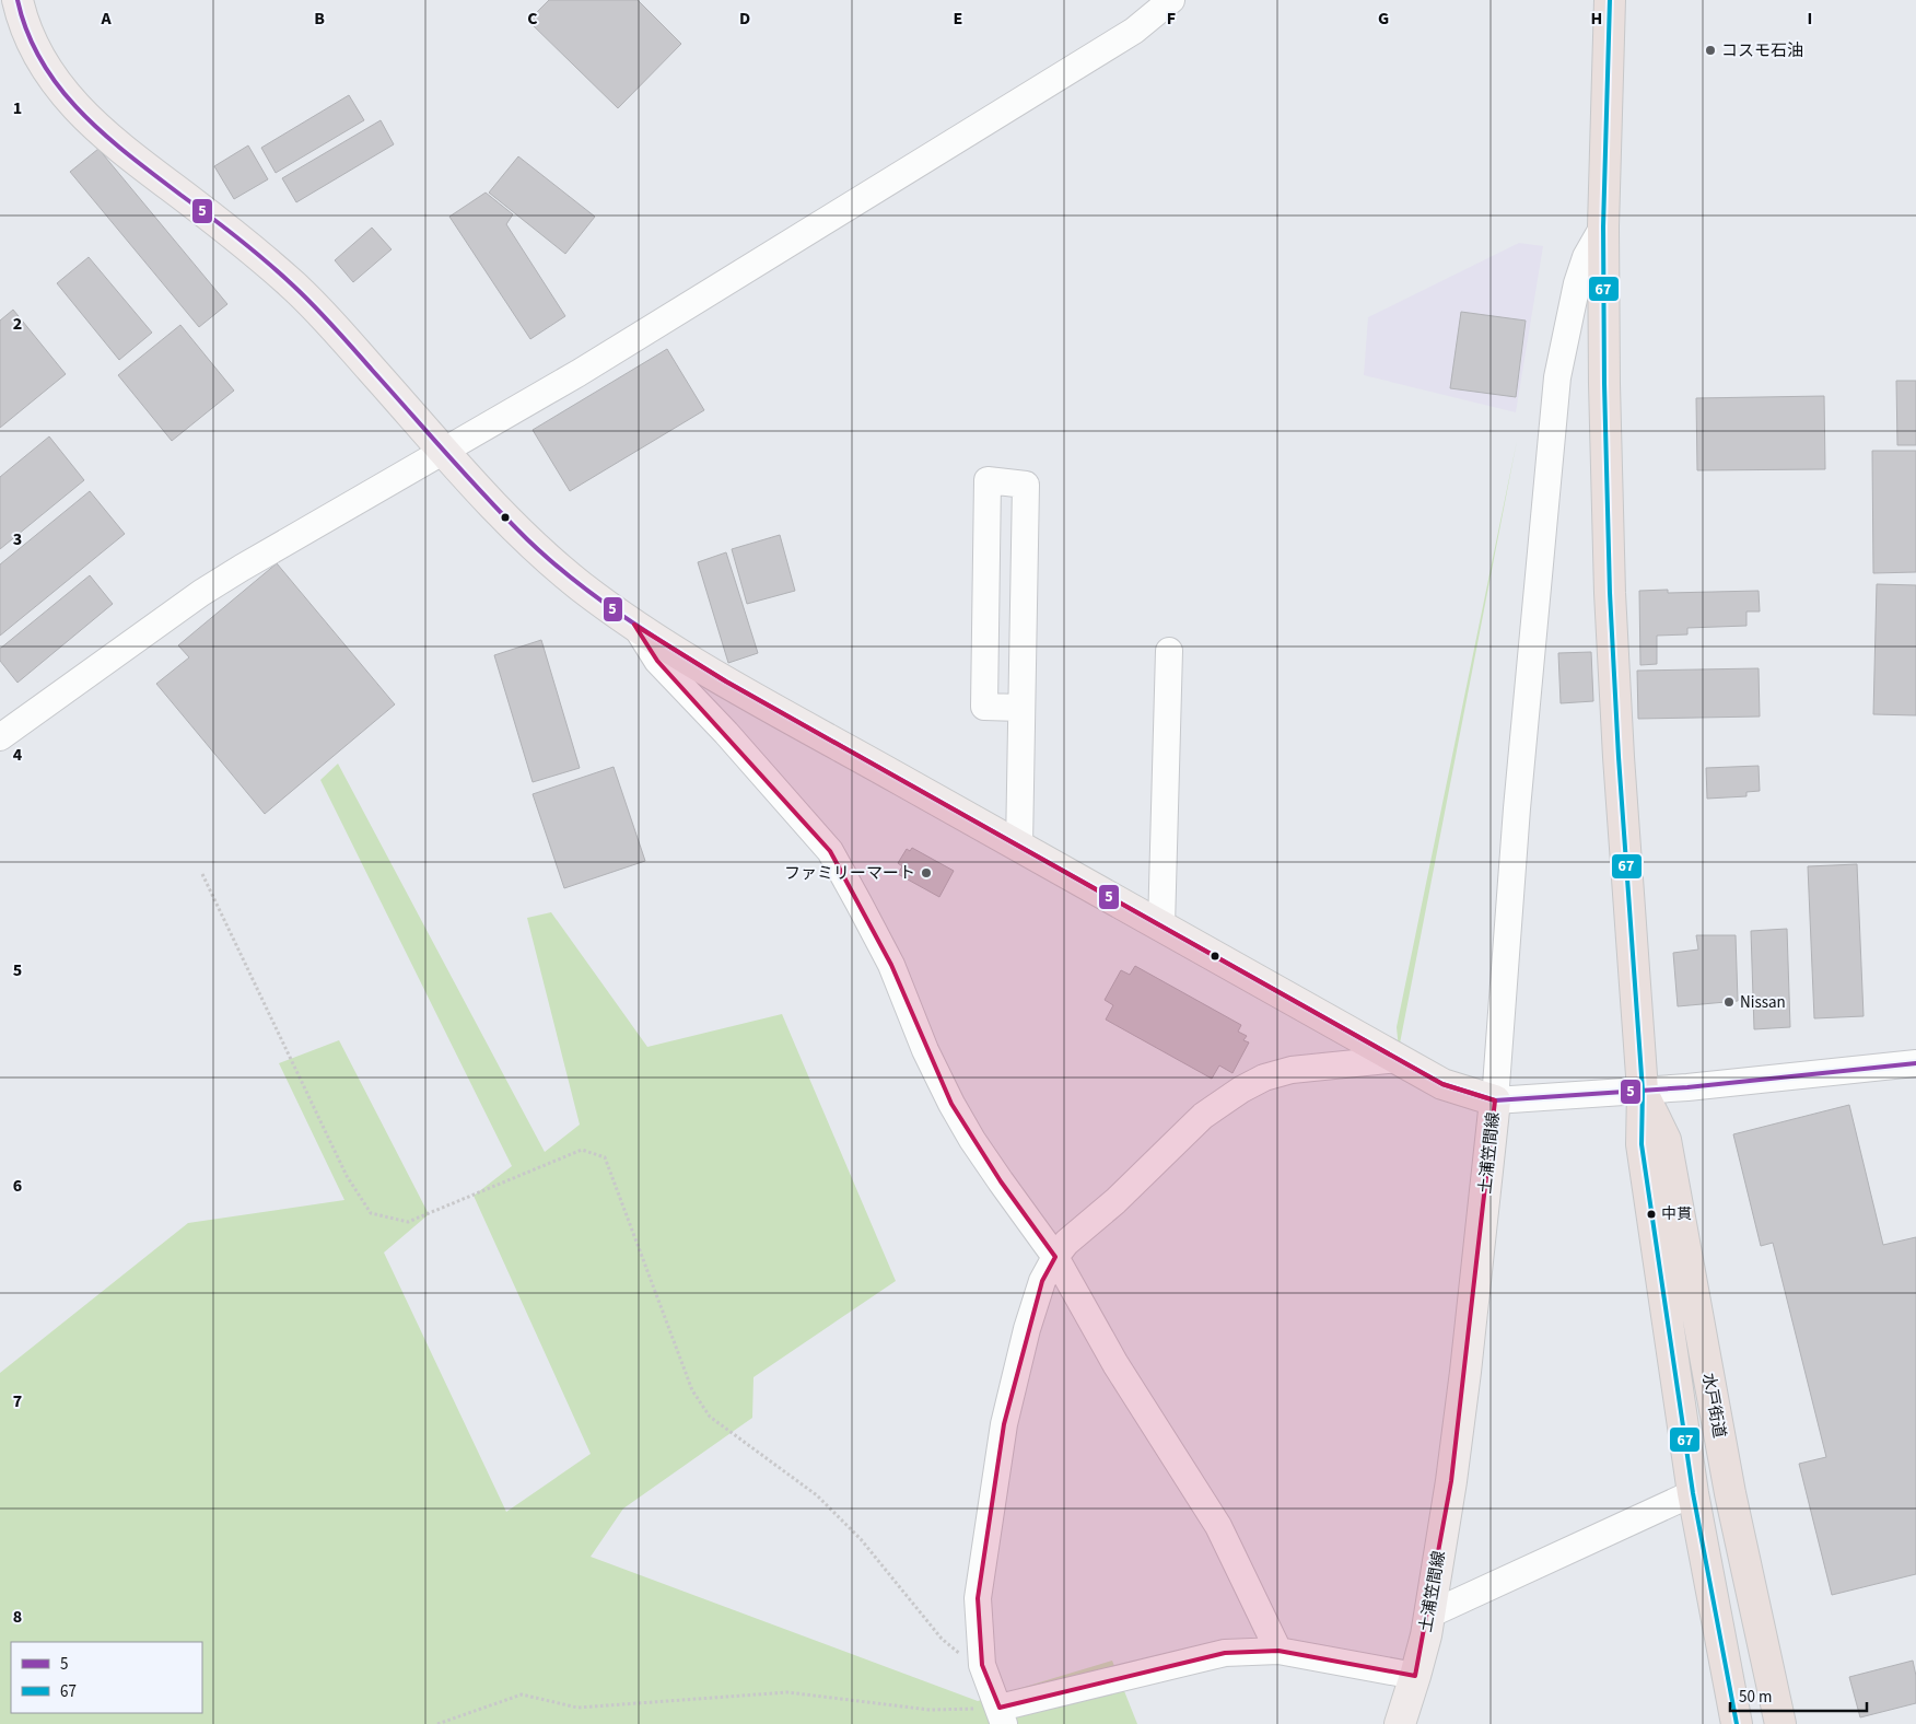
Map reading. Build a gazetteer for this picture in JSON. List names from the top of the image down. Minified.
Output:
{"streets":{"highway":["水戸街道"],"main road":["土浦笠間線"]},"places":["コスモ石油","ファミリーマート","Nissan","中貫"],"lines":["transit line 5","transit line 67"],"legend":["5","67"],"scale_bar":"50 m","grid":{"columns":["A","B","C","D","E","F","G","H","I"],"rows":["1","2","3","4","5","6","7","8"]}}
